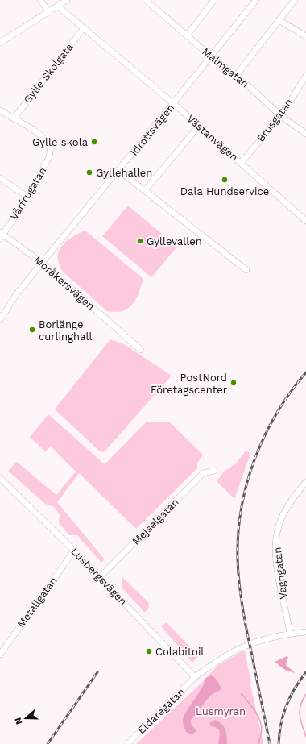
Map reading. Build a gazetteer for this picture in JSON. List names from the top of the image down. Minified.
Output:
{"streets":{"street":["Malmgatan","Gylle Skolgata","Brusgatan","Idrottsvägen","Västanvägen","Vårfrugatan","Moråkersvägen","Mejselgatan","Vagngatan","Lusbergsvägen","Metallgatan","Eldaregatan"]},"crossings":[["Malmgatan","Brusgatan"],["Malmgatan","Idrottsvägen"],["Gylle Skolgata","Västanvägen"],["Gylle Skolgata","Vårfrugatan"],["Brusgatan","Västanvägen"],["Idrottsvägen","Västanvägen"],["Idrottsvägen","Moråkersvägen"],["Vårfrugatan","Moråkersvägen"],["Mejselgatan","Lusbergsvägen"],["Vagngatan","Eldaregatan"],["Lusbergsvägen","Metallgatan"],["Lusbergsvägen","Eldaregatan"]],"parks":["Lusmyran"],"places":["Gylle skola","Gyllehallen","Dala Hundservice","Gyllevallen","Borlänge curlinghall","PostNord Företagscenter","Colabitoil"],"north":"left"}
